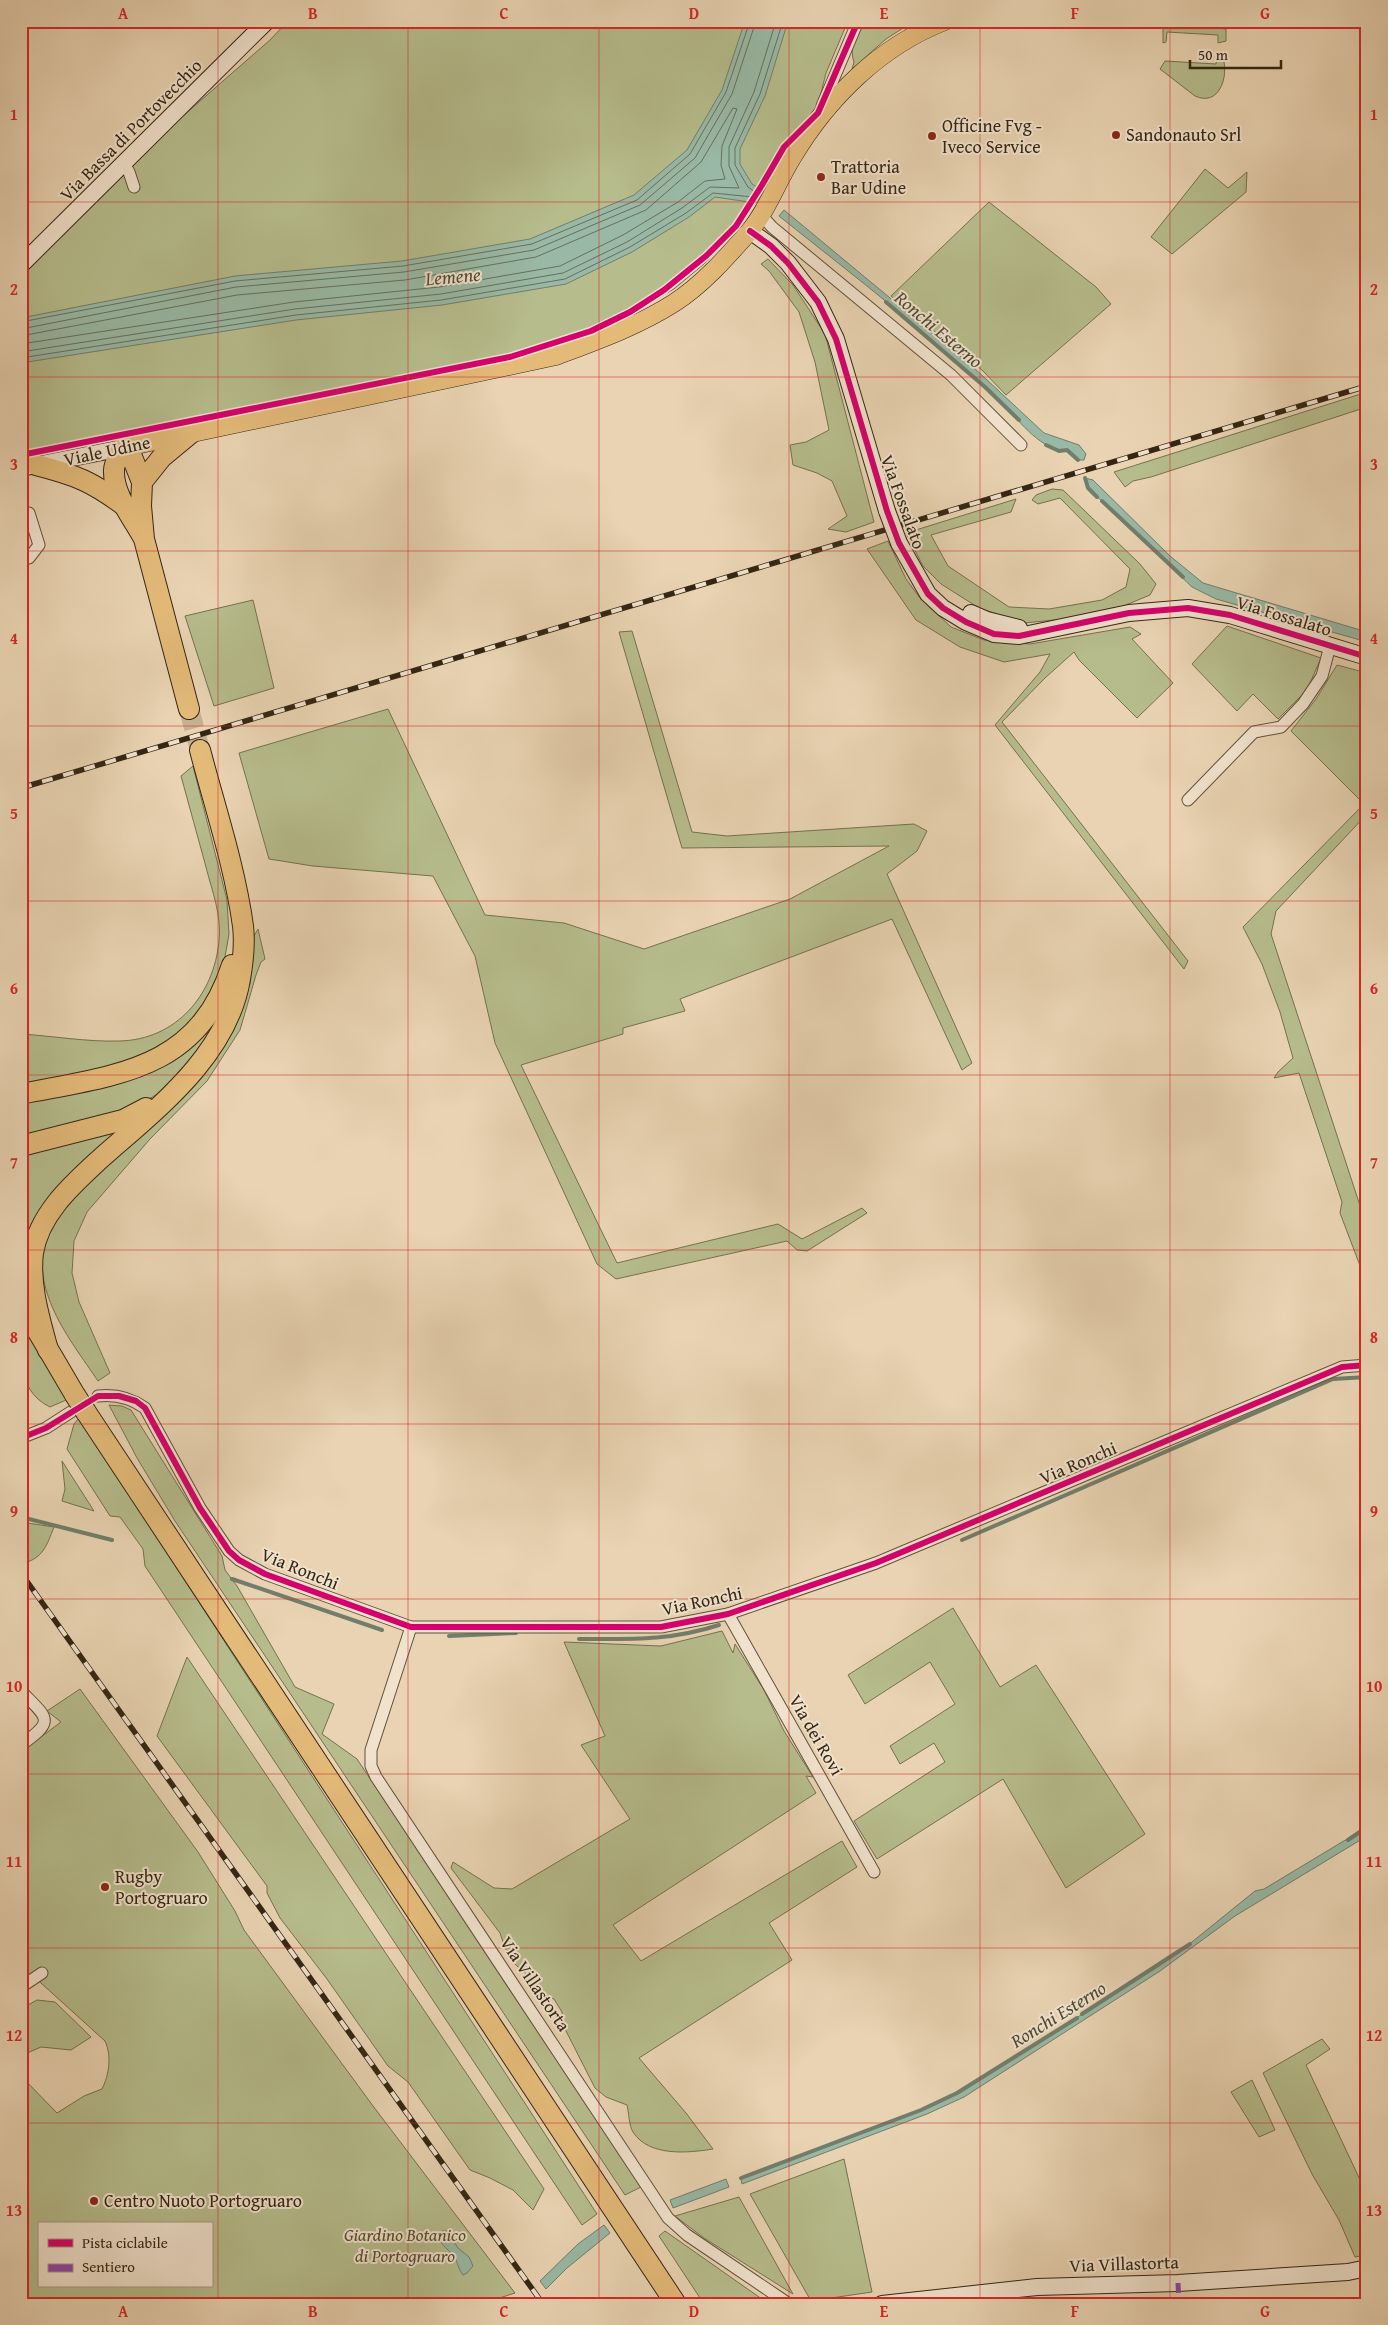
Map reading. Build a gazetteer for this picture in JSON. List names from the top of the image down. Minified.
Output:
{"streets":{"main road":["Viale Udine"],"street":["Via Bassa di Portovecchio","Via Fossalato","Via Ronchi","Via dei Rovi","Via Villastorta"]},"crossings":[["Viale Udine","Via Fossalato"],["Via Ronchi","Via dei Rovi"],["Via Ronchi","Via Villastorta"]],"water":["Lemene","Ronchi Esterno"],"parks":["Giardino Botanico di Portogruaro"],"places":["Sandonauto Srl","Officine Fvg - Iveco Service","Trattoria Bar Udine","Rugby Portogruaro","Centro Nuoto Portogruaro"],"legend":["Pista ciclabile","Sentiero"],"scale_bar":"50 m","grid":{"columns":["A","B","C","D","E","F","G"],"rows":["1","2","3","4","5","6","7","8","9","10","11","12","13"]}}
